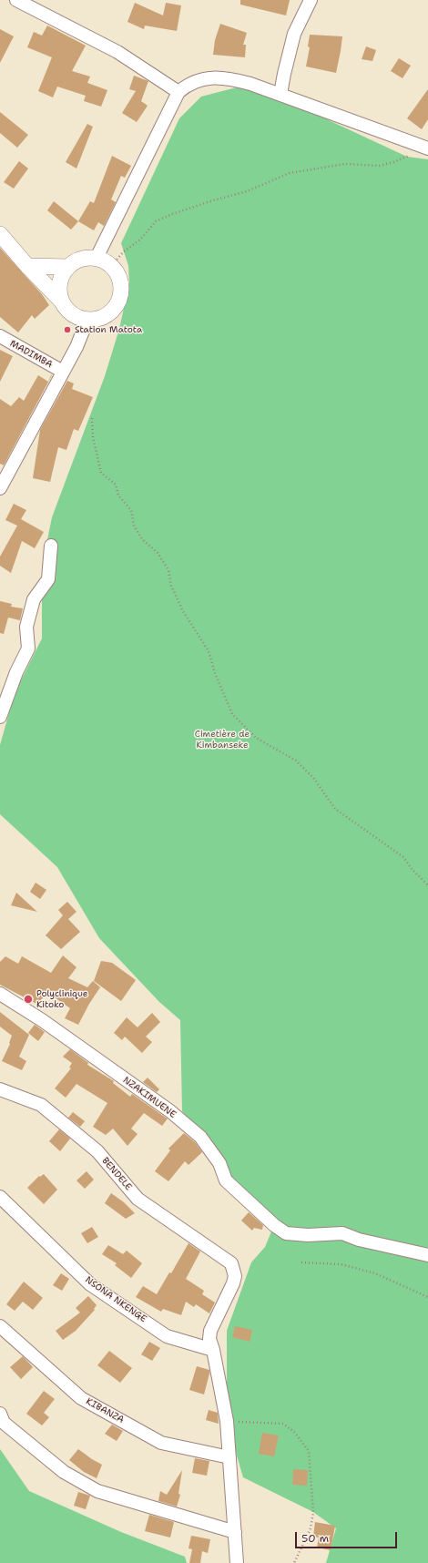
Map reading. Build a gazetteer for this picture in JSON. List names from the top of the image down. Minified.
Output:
{"streets":{"street":["MADIMBA","NZAKIMUENE","BENDELE","NSONA NKENGE","KIBANZA"]},"crossings":[["BENDELE","NSONA NKENGE"]],"parks":["Cimetière de Kimbanseke"],"places":["Station Matota","Polyclinique Kitoko"],"scale_bar":"50 m"}
